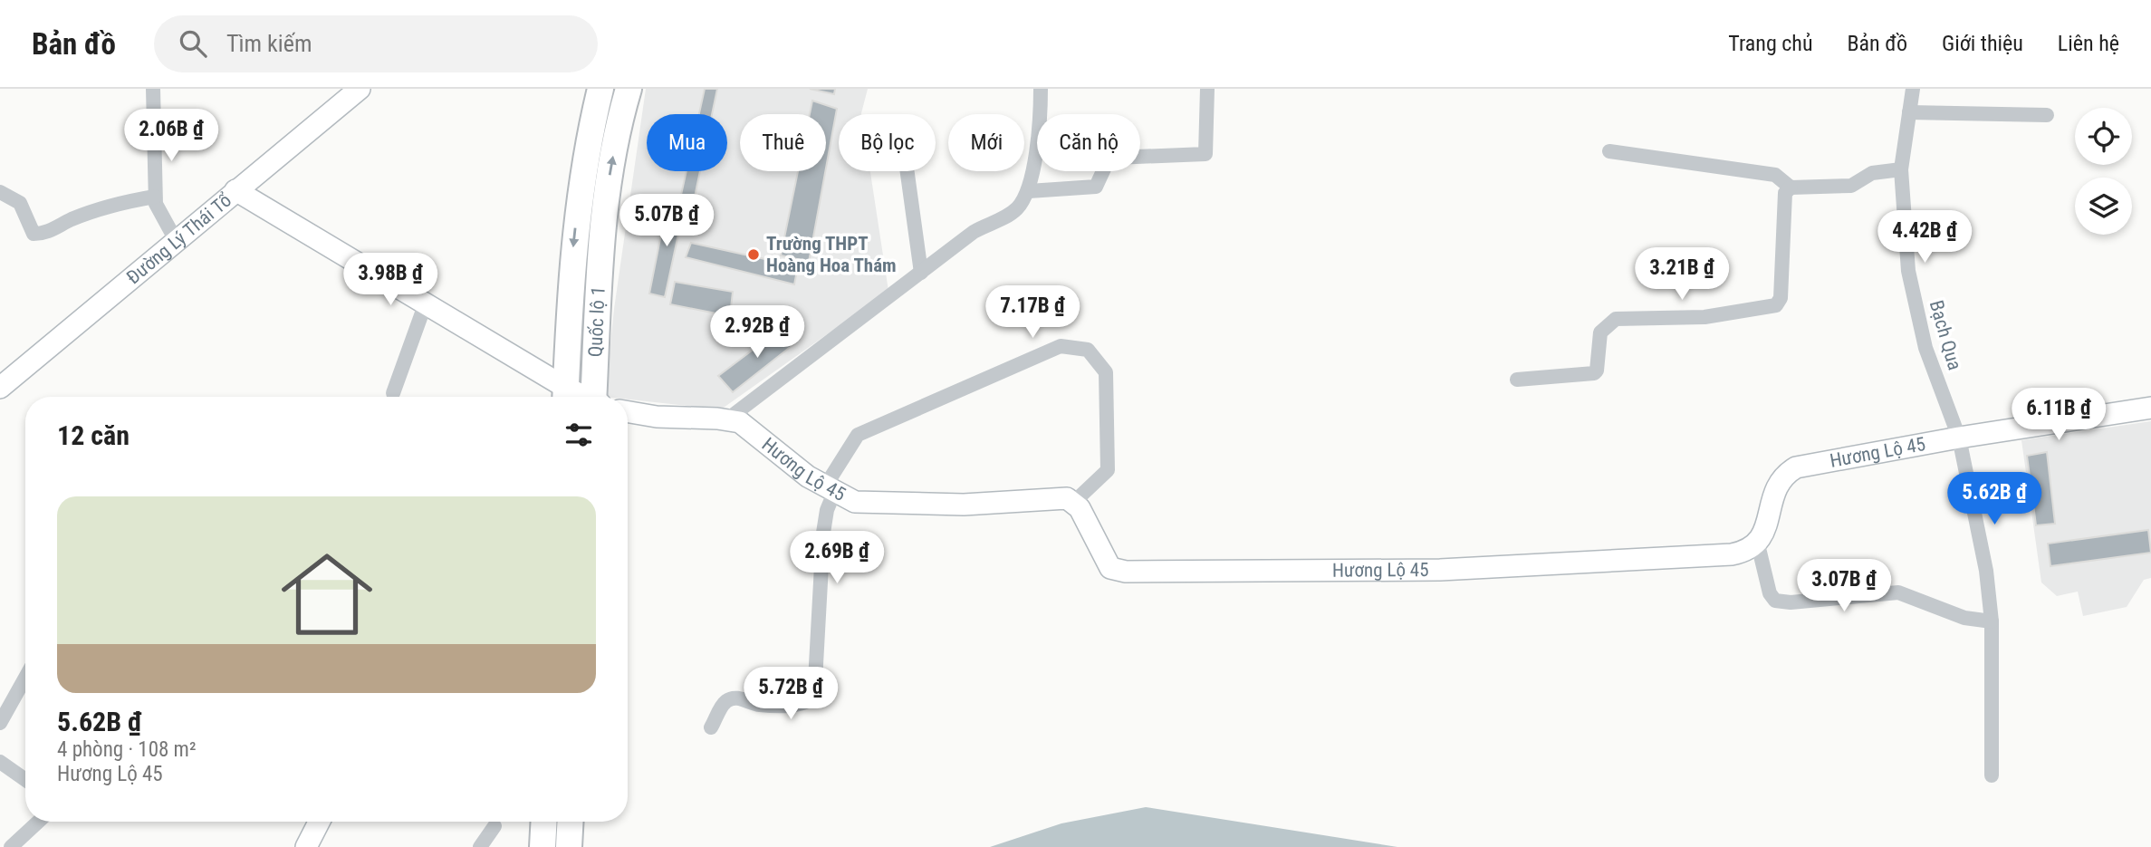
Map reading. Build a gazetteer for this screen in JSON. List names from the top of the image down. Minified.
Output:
{"streets":{"highway":["Quốc lộ 1"],"street":["Đường Lý Thái Tổ","Bạch Qua","Hương Lộ 45"]},"crossings":[["Bạch Qua","Hương Lộ 45"]],"places":["Trường THPT Hoàng Hoa Thám"],"page":{"header":"Bản đồ","search":"Tìm kiếm","nav":["Trang chủ","Bản đồ","Giới thiệu","Liên hệ"],"price":["2.06B ₫","5.07B ₫","4.42B ₫","3.21B ₫","3.98B ₫","7.17B ₫","2.92B ₫","6.11B ₫","5.62B ₫","2.69B ₫","3.07B ₫","5.72B ₫"],"chip":["Mua","Thuê","Bộ lọc","Mới","Căn hộ"],"heading":"12 căn","list":[{"name":"5.62B ₫","note":"4 phòng · 108 m² · Hương Lộ 45"}]}}
